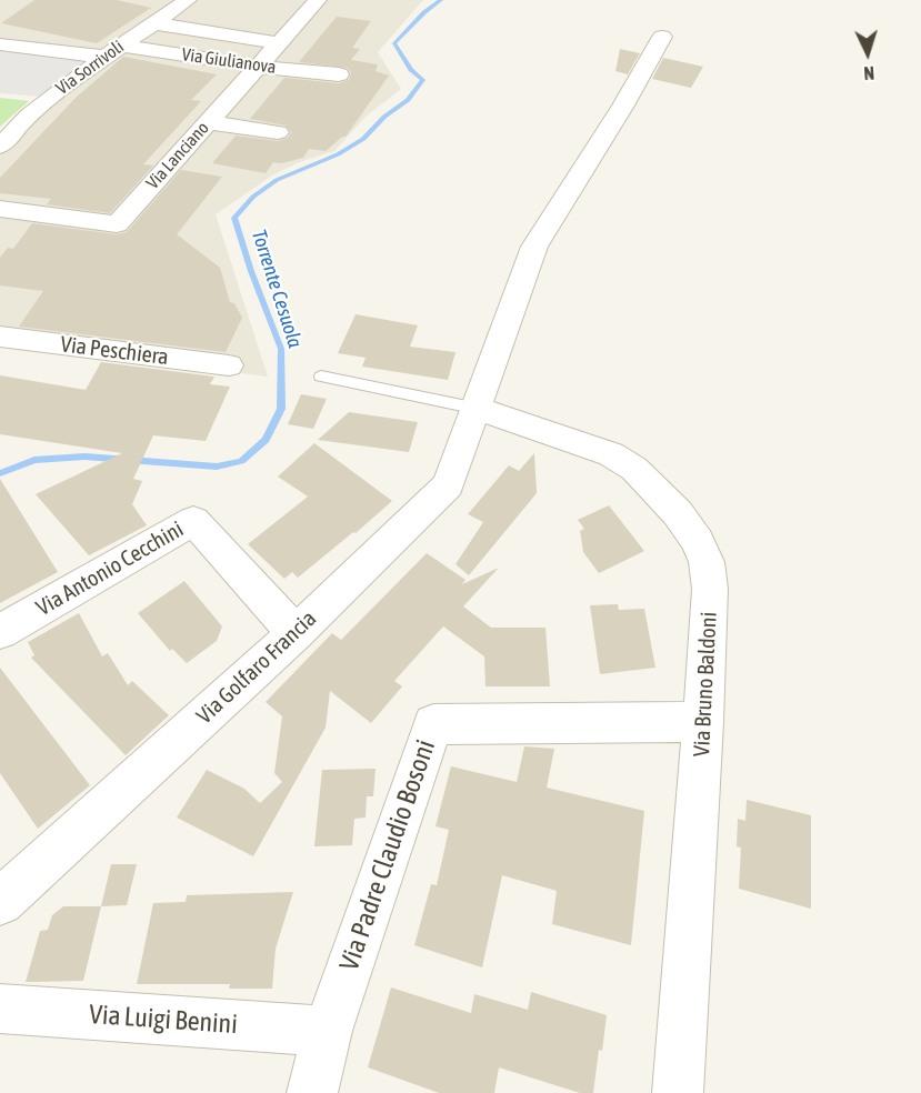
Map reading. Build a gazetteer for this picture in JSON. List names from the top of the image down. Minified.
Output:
{"streets":{"street":["Via Giulianova","Via Sorrivoli","Via Lanciano","Via Peschiera","Via Antonio Cecchini","Via Golfaro Francia","Via Bruno Baldoni","Via Padre Claudio Bosoni","Via Luigi Benini"]},"crossings":[["Via Giulianova","Via Sorrivoli"],["Via Giulianova","Via Lanciano"],["Via Antonio Cecchini","Via Golfaro Francia"],["Via Golfaro Francia","Via Bruno Baldoni"],["Via Bruno Baldoni","Via Padre Claudio Bosoni"],["Via Padre Claudio Bosoni","Via Luigi Benini"]],"water":["Torrente Cesuola"],"north":"bottom"}
